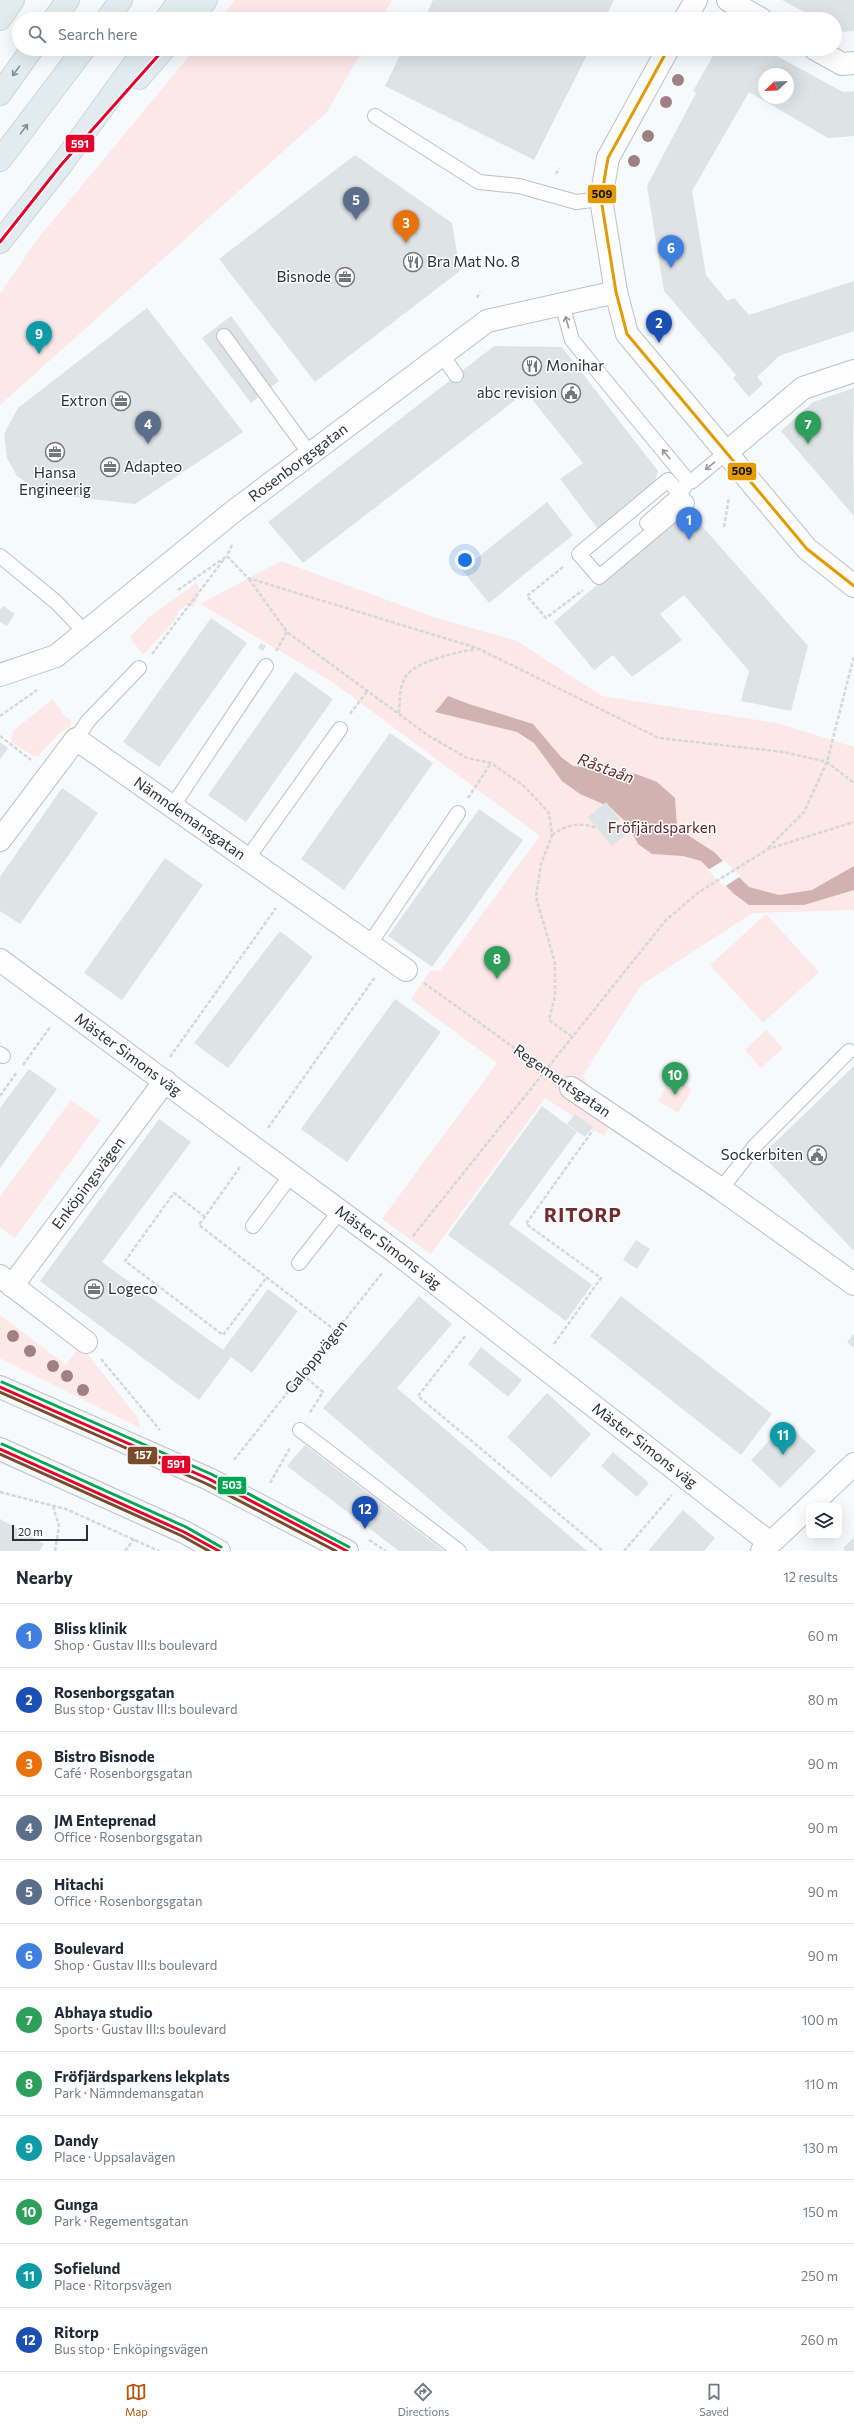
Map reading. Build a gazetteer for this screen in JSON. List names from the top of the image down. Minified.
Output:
{"streets":{"street":["Rosenborgsgatan","Nämndemansgatan","Mäster Simons väg","Regementsgatan","Enköpingsvägen"],"path":["Galoppvägen"]},"crossings":[["Nämndemansgatan","Regementsgatan"],["Mäster Simons väg","Enköpingsvägen"],["Mäster Simons väg","Galoppvägen"],["Regementsgatan","Galoppvägen"]],"districts":["RITORP"],"water":["Råstaån"],"parks":["Fröfjärdsparken"],"places":{"restaurant":["Bra Mat No. 8","Monihar"],"office":["Bisnode","Extron","Hansa Engineerig","Adapteo","Logeco"],"public building":["abc revision","Sockerbiten"]},"lines":["transit line 591","transit line 509","transit line 503","transit line 157"],"scale_bar":"20 m","north":"bottom left","page":{"search":"Search here","pins":["5","3","6","2","9","4","7","1","8","10","11","12"],"scale":"20 m","heading":["Nearby","12 results"],"list":[{"mark":"1","name":"Bliss klinik","note":"Shop · Gustav III:s boulevard","value":"60 m"},{"mark":"2","name":"Rosenborgsgatan","note":"Bus stop · Gustav III:s boulevard","value":"80 m"},{"mark":"3","name":"Bistro Bisnode","note":"Café · Rosenborgsgatan","value":"90 m"},{"mark":"4","name":"JM Enteprenad","note":"Office · Rosenborgsgatan","value":"90 m"},{"mark":"5","name":"Hitachi","note":"Office · Rosenborgsgatan","value":"90 m"},{"mark":"6","name":"Boulevard","note":"Shop · Gustav III:s boulevard","value":"90 m"},{"mark":"7","name":"Abhaya studio","note":"Sports · Gustav III:s boulevard","value":"100 m"},{"mark":"8","name":"Fröfjärdsparkens lekplats","note":"Park · Nämndemansgatan","value":"110 m"},{"mark":"9","name":"Dandy","note":"Place · Uppsalavägen","value":"130 m"},{"mark":"10","name":"Gunga","note":"Park · Regementsgatan","value":"150 m"},{"mark":"11","name":"Sofielund","note":"Place · Ritorpsvägen","value":"250 m"},{"mark":"12","name":"Ritorp","note":"Bus stop · Enköpingsvägen","value":"260 m"}],"nav":["Map","Directions","Saved"]}}
